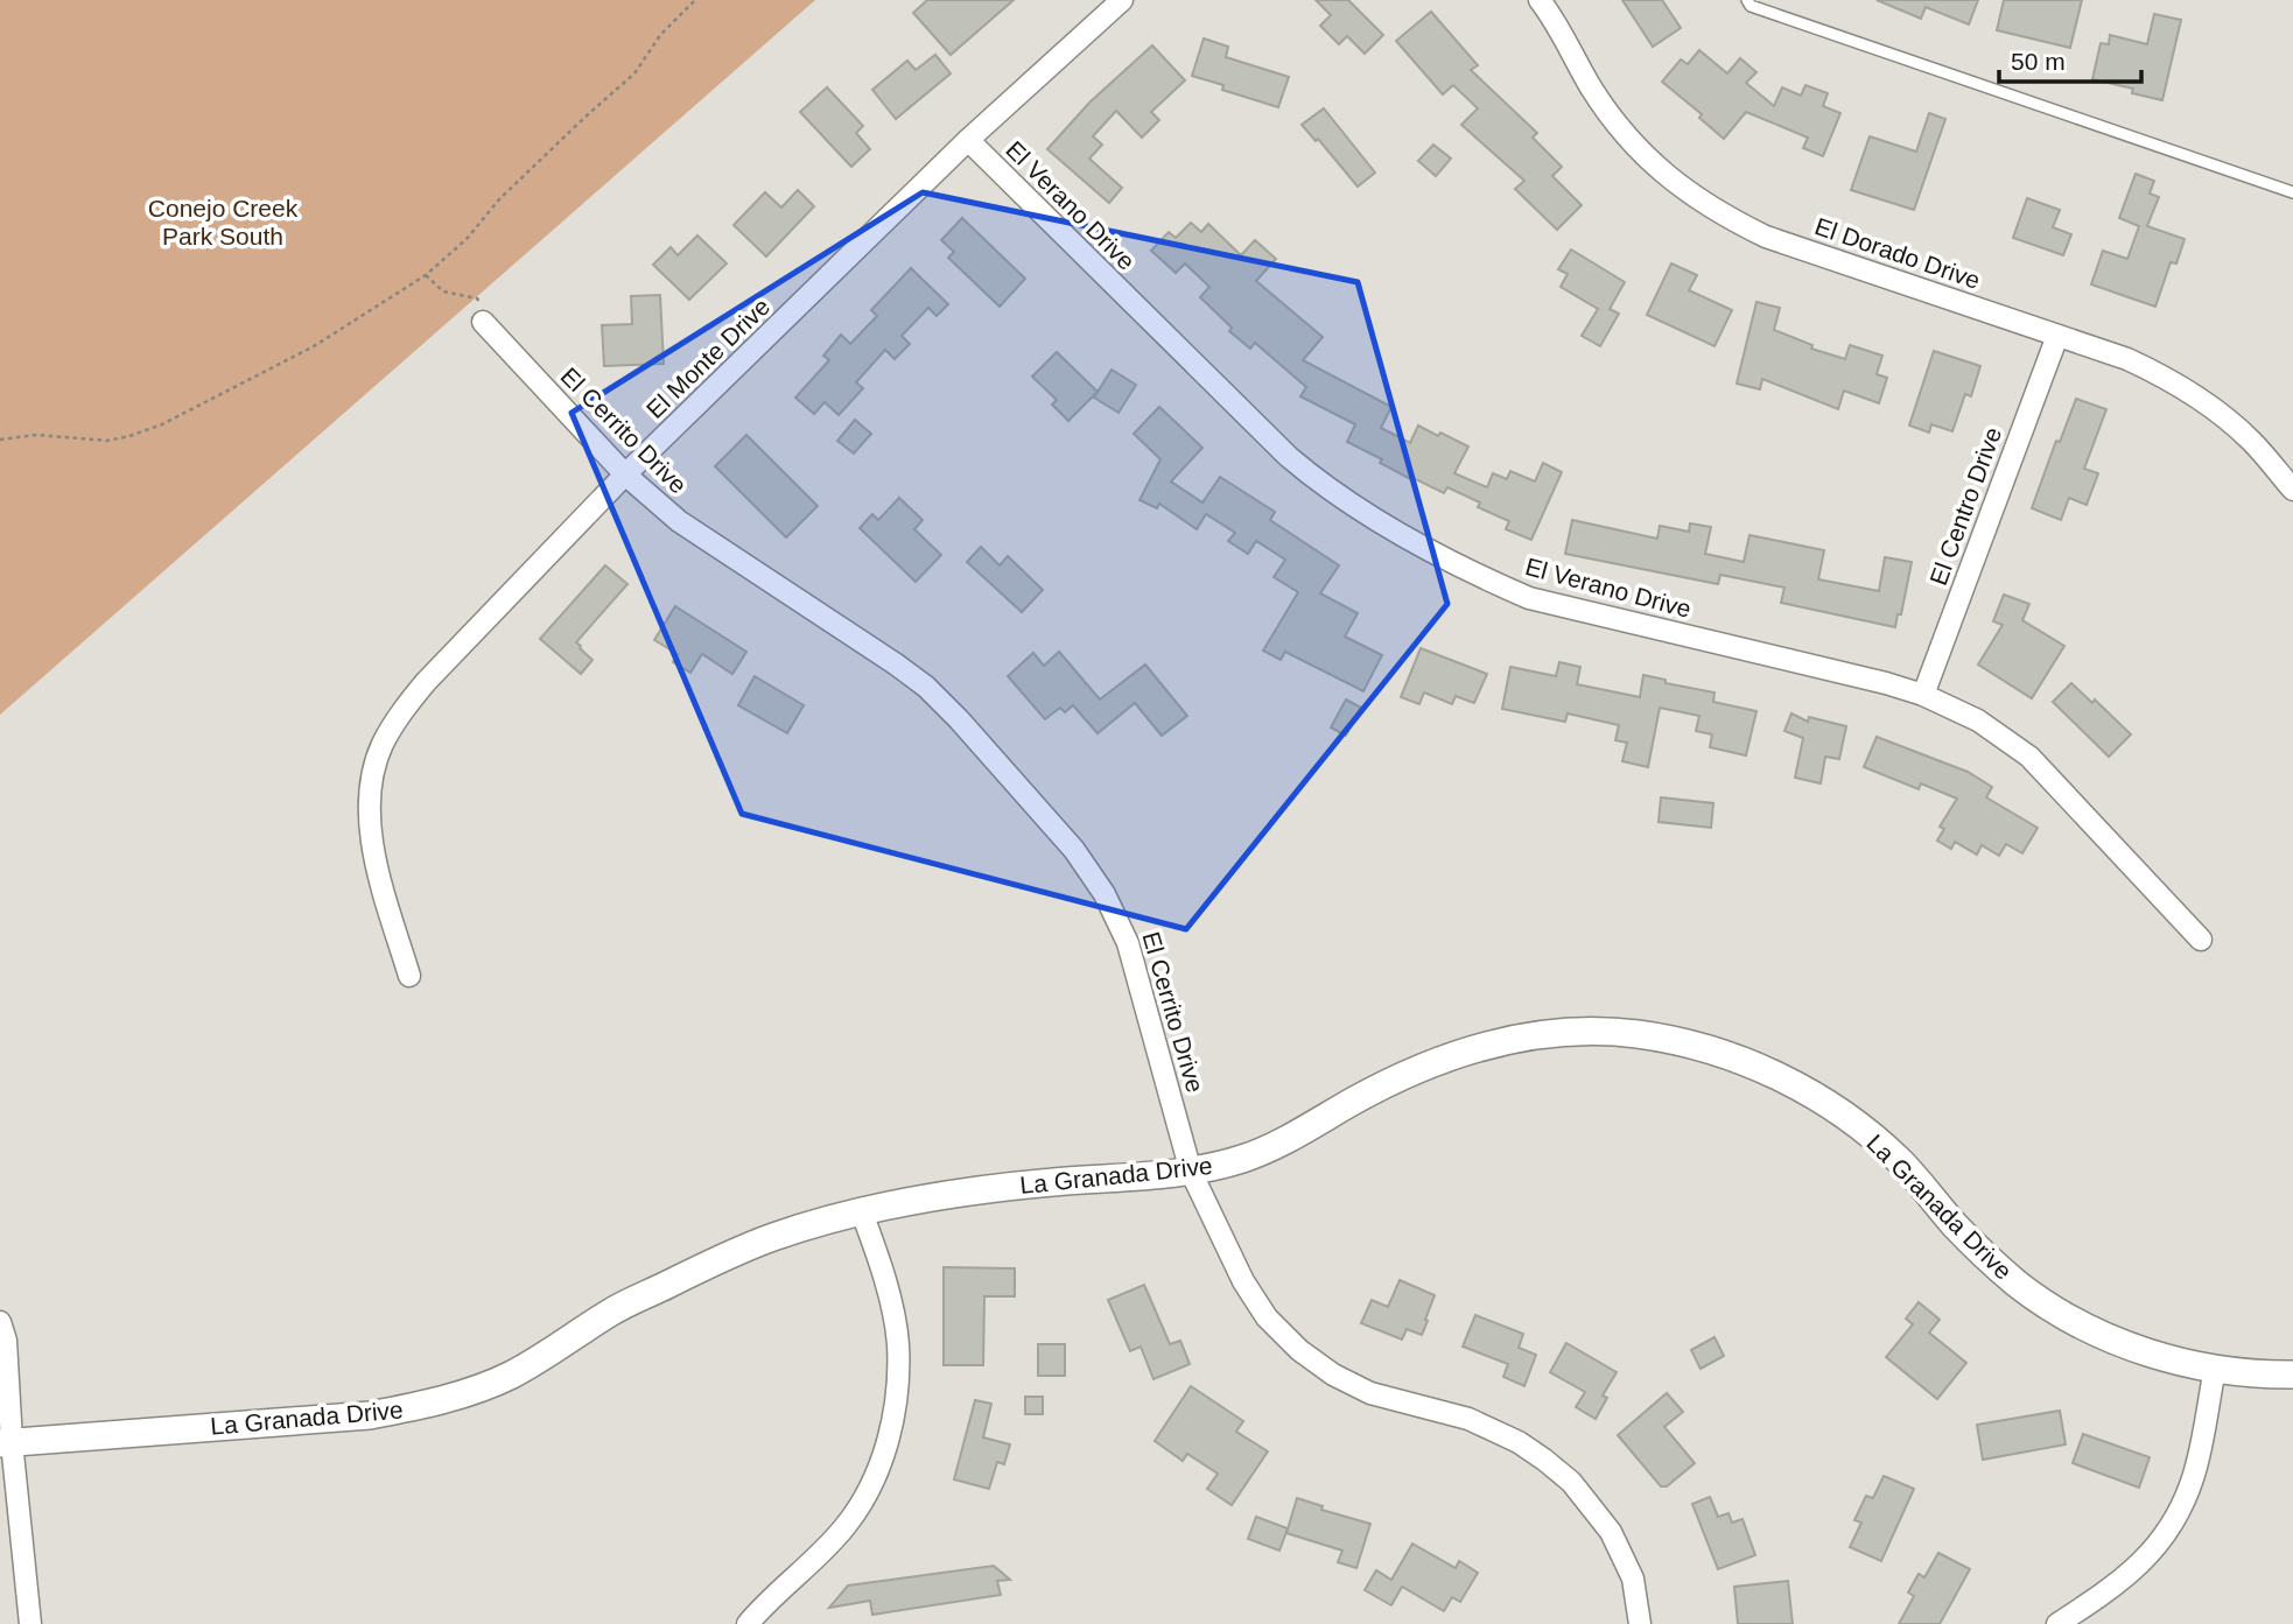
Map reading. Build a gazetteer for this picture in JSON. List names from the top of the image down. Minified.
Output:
{"streets":{"street":["El Verano Drive","El Dorado Drive","El Monte Drive","El Cerrito Drive","El Centro Drive","La Granada Drive"]},"crossings":[["El Verano Drive","El Monte Drive"],["El Verano Drive","El Centro Drive"],["El Dorado Drive","El Centro Drive"],["El Monte Drive","El Cerrito Drive"],["El Cerrito Drive","La Granada Drive"]],"parks":["Conejo Creek Park South"],"scale_bar":"50 m"}
